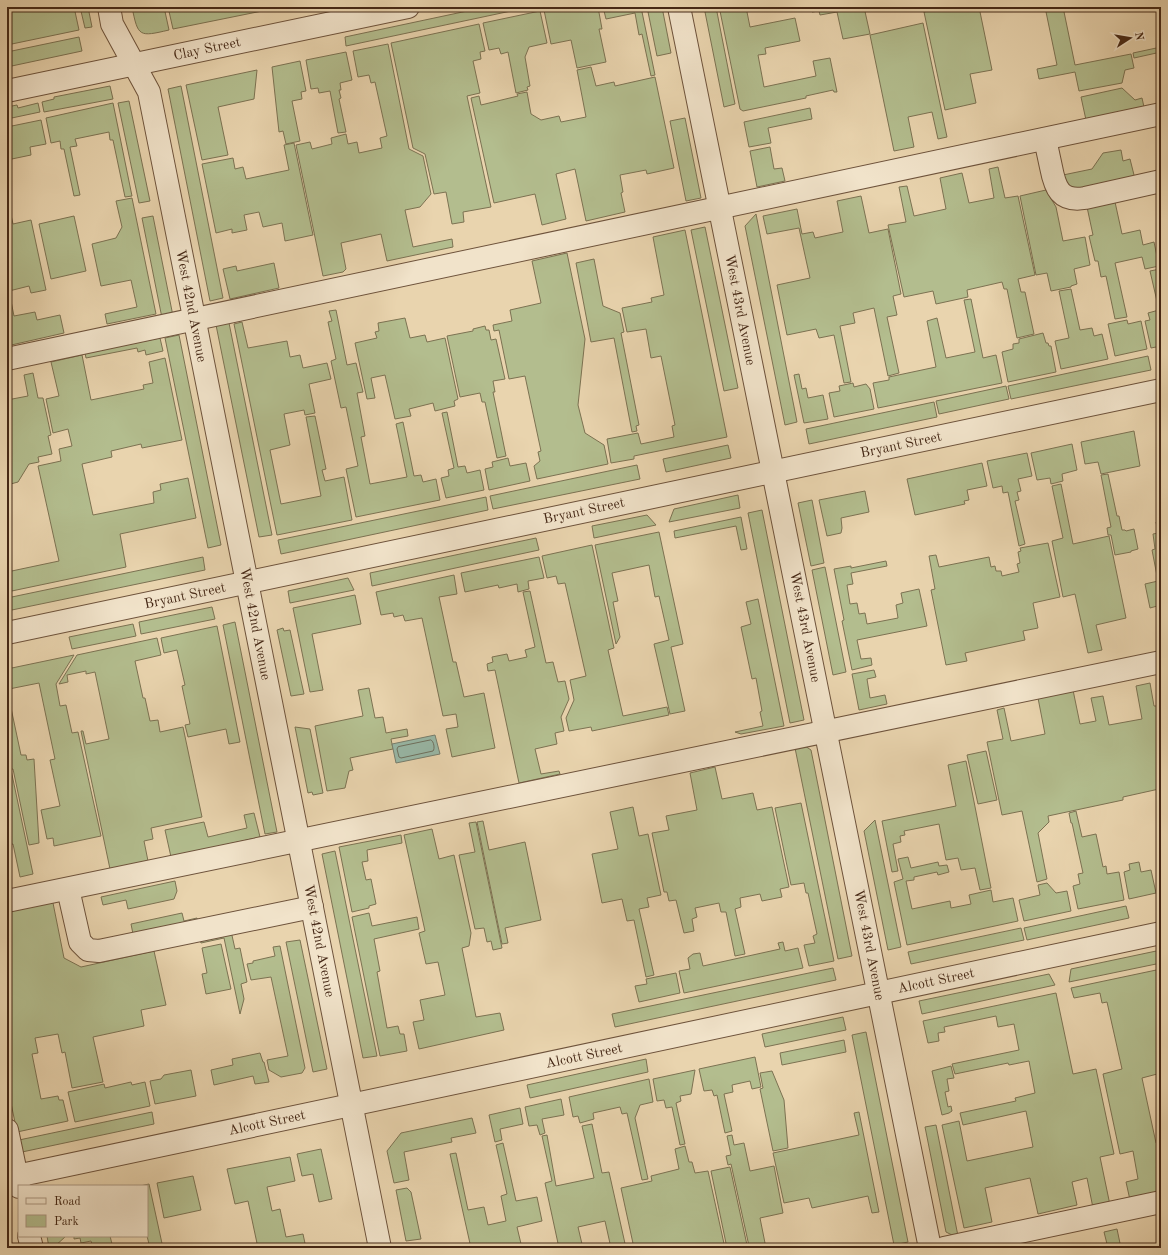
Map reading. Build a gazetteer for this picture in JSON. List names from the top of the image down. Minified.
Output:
{"streets":{"street":["Clay Street","West 42nd Avenue","West 43rd Avenue","Bryant Street","Alcott Street"]},"crossings":[["Clay Street","West 42nd Avenue"],["West 42nd Avenue","Bryant Street"],["West 42nd Avenue","Alcott Street"],["West 43rd Avenue","Bryant Street"],["West 43rd Avenue","Alcott Street"]],"legend":["Road","Park"],"north":"right"}
